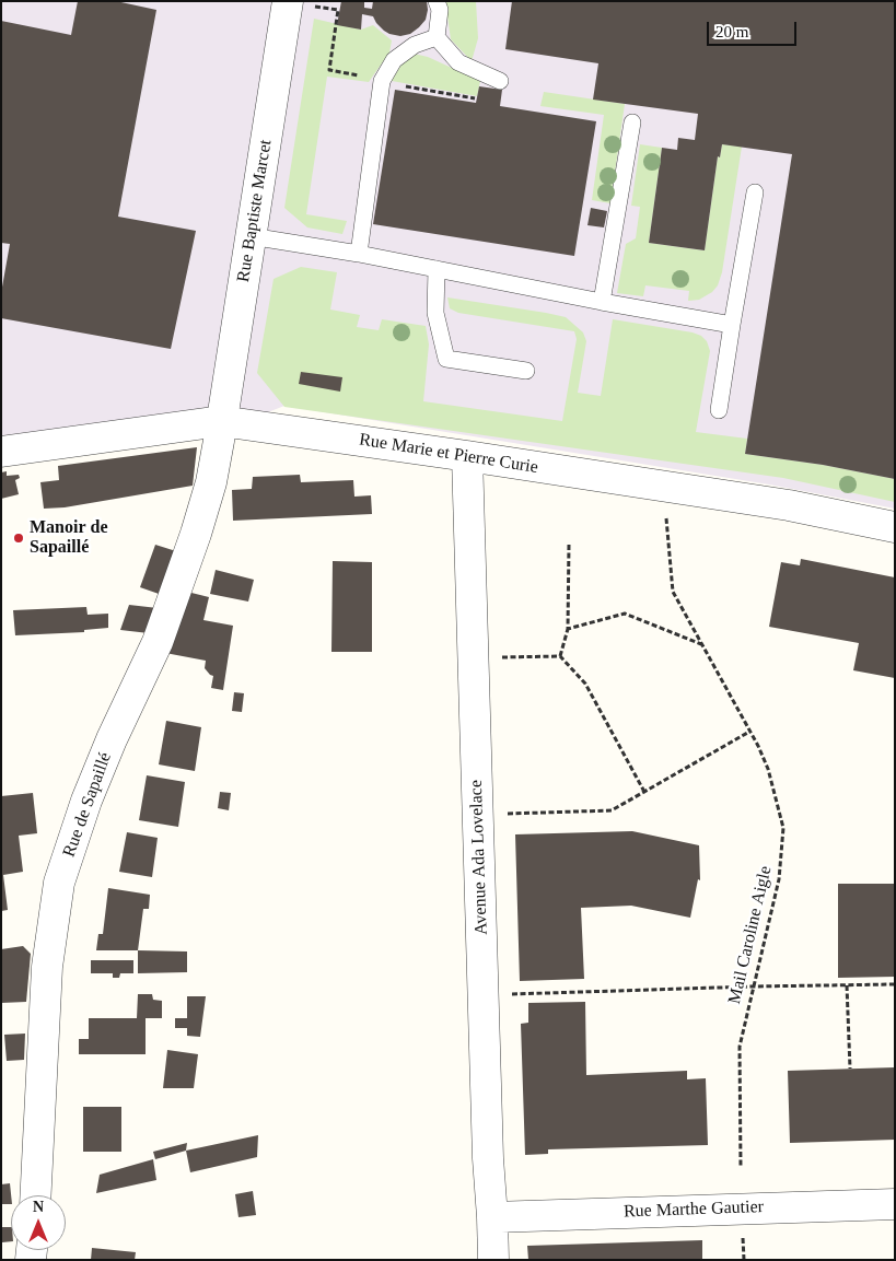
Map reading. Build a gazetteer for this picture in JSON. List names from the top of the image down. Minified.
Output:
{"streets":{"street":["Rue Baptiste Marcet","Rue Marie et Pierre Curie","Rue de Sapaillé","Avenue Ada Lovelace","Rue Marthe Gautier"],"path":["Mail Caroline Aigle"]},"crossings":[["Rue Baptiste Marcet","Rue Marie et Pierre Curie"],["Rue Baptiste Marcet","Rue de Sapaillé"],["Rue Marie et Pierre Curie","Rue de Sapaillé"],["Rue Marie et Pierre Curie","Avenue Ada Lovelace"],["Avenue Ada Lovelace","Rue Marthe Gautier"]],"places":["Manoir de Sapaillé"],"scale_bar":"20 m","north":"top"}
